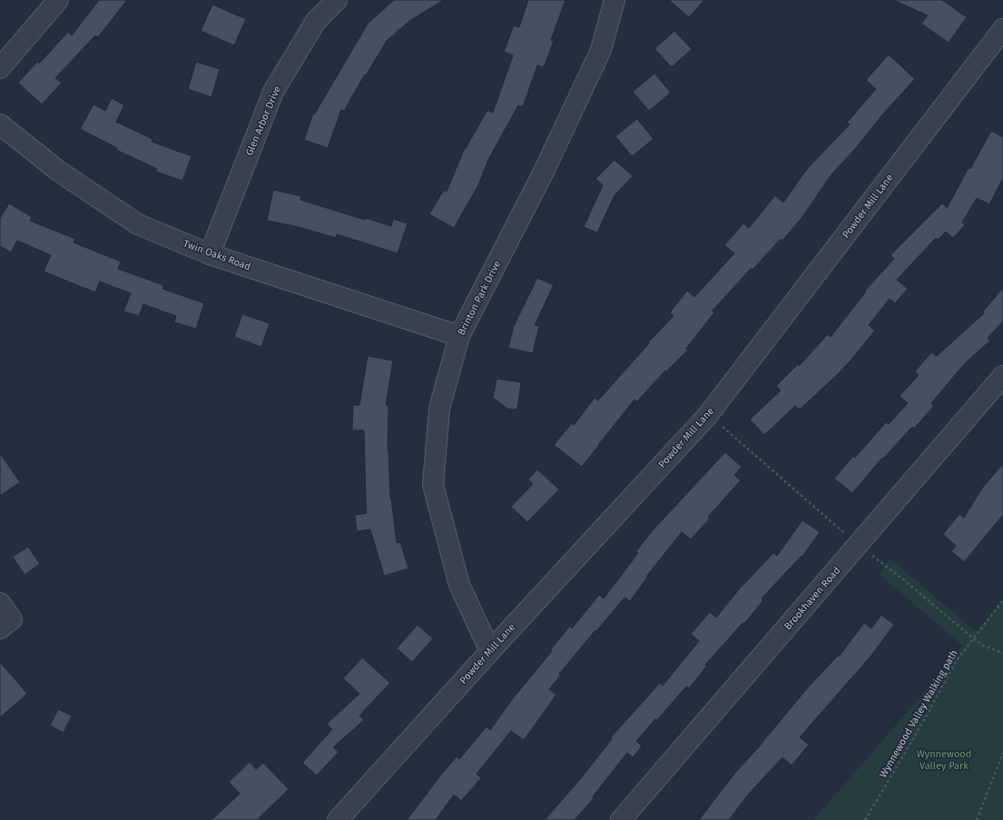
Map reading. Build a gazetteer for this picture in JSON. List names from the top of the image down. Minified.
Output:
{"streets":{"street":["Glen Arbor Drive","Powder Mill Lane","Twin Oaks Road","Brinton Park Drive","Brookhaven Road"],"path":["Wynnewood Valley Walking path"]},"crossings":[["Glen Arbor Drive","Twin Oaks Road"],["Powder Mill Lane","Brinton Park Drive"],["Twin Oaks Road","Brinton Park Drive"]],"parks":["Wynnewood Valley Park"]}
